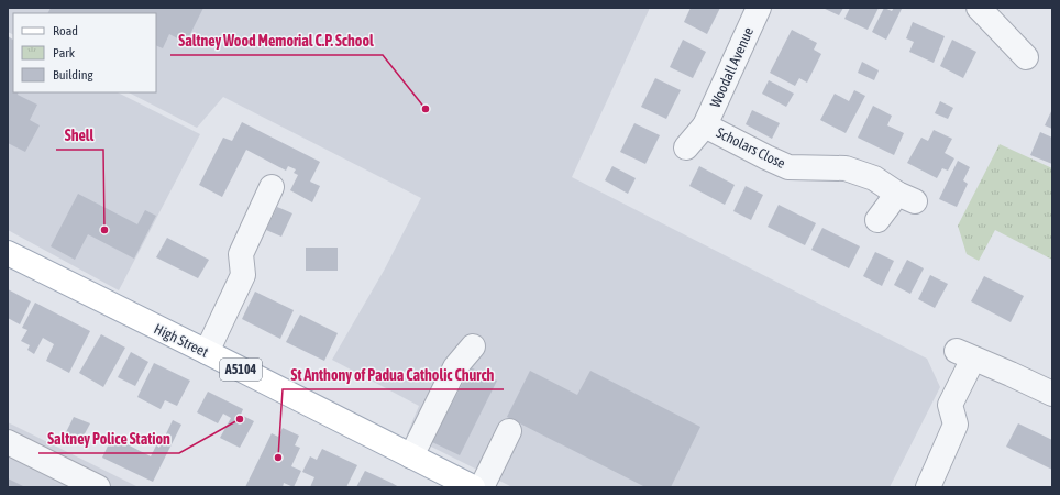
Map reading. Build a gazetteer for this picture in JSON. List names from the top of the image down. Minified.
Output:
{"streets":{"main road":["High Street","A5104"],"street":["Woodall Avenue","Scholars Close"]},"crossings":[["Woodall Avenue","Scholars Close"]],"places":["Saltney Wood Memorial C.P. School","Shell","Saltney Police Station","St Anthony of Padua Catholic Church"],"legend":["Road","Park","Building"]}
